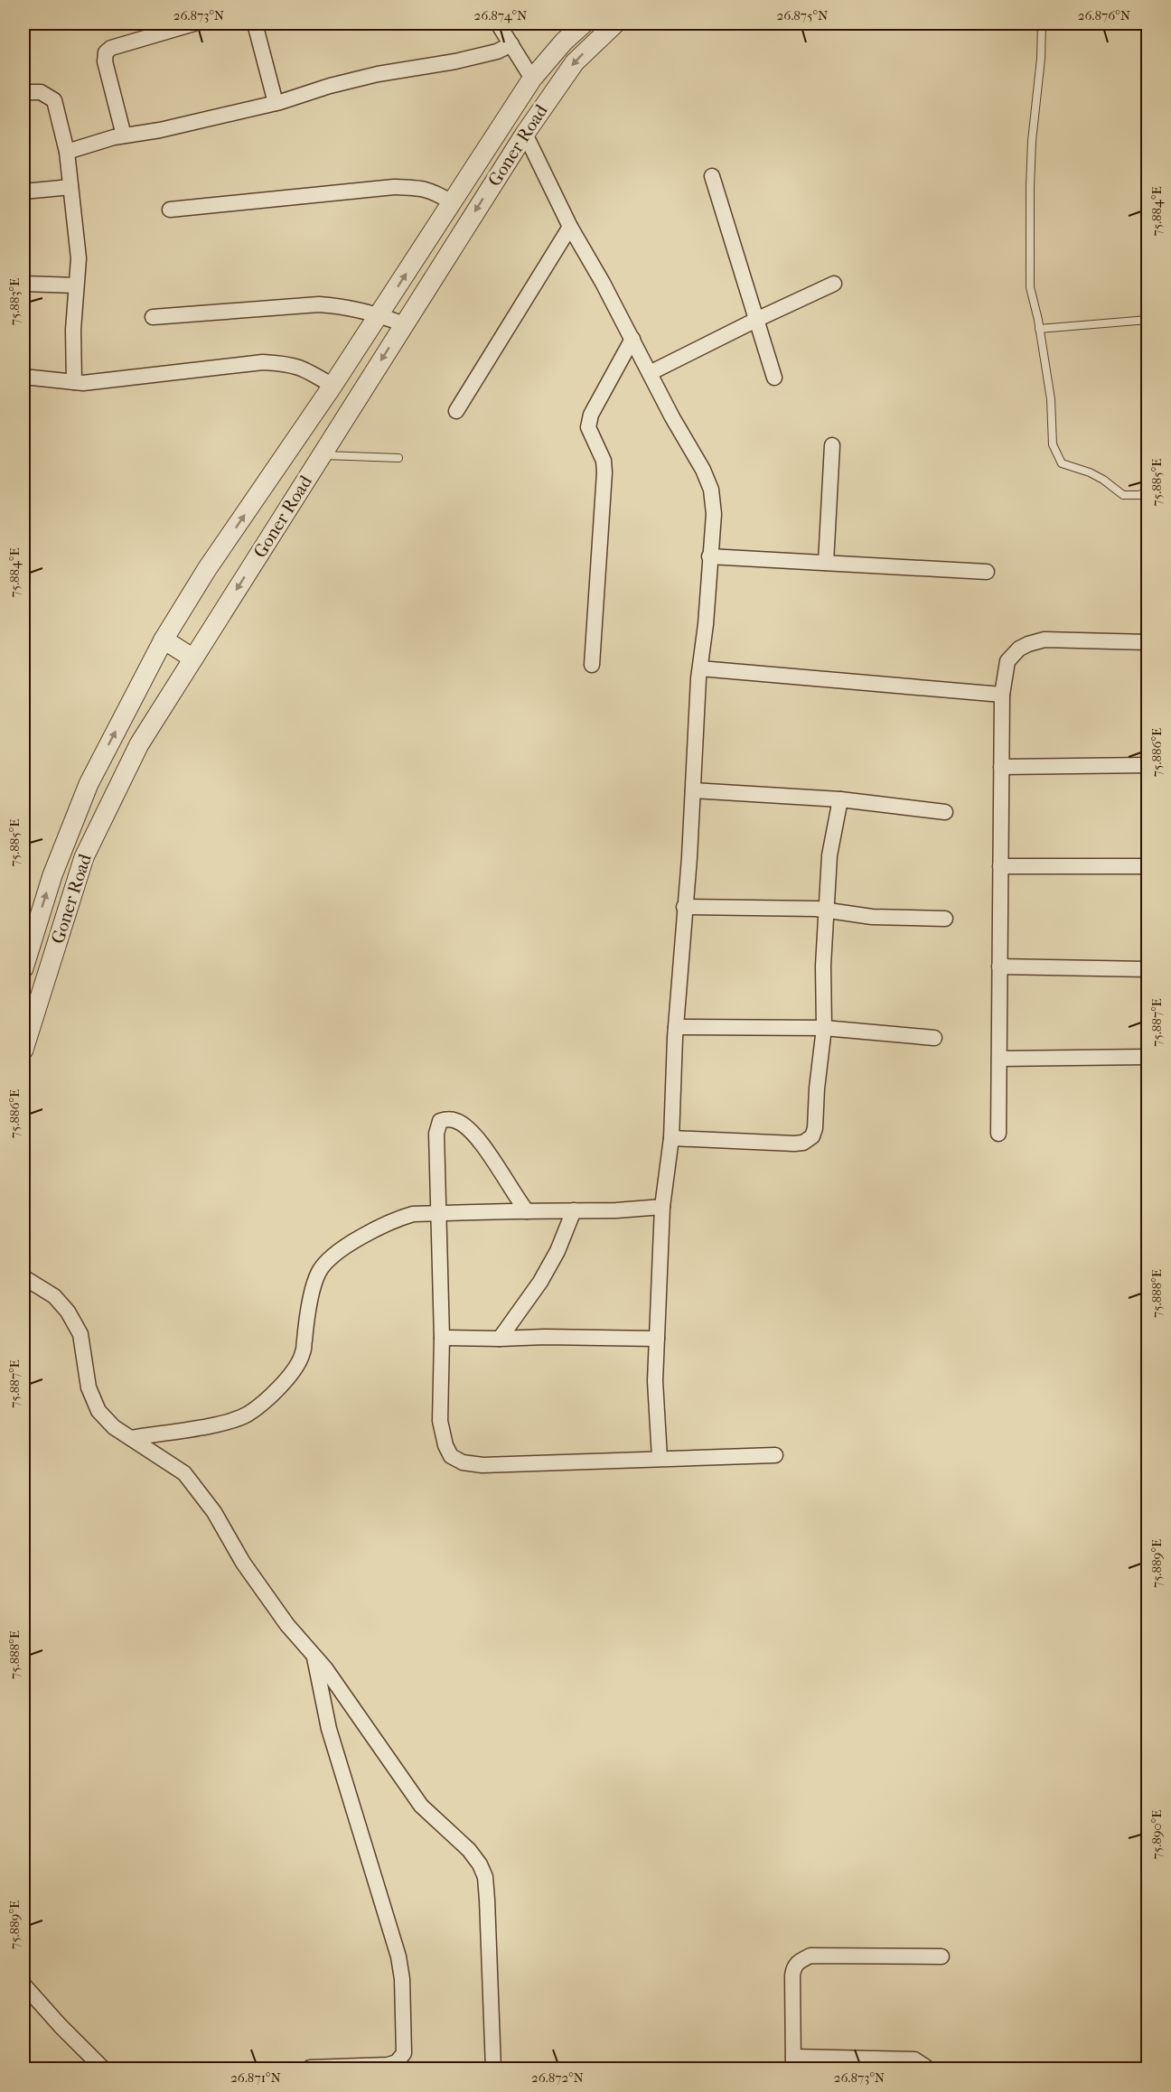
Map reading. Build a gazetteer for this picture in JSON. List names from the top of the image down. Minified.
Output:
{"streets":{"street":["Goner Road"]},"coordinates":["26.873°N","26.874°N","26.875°N","26.876°N","75.884°E","75.883°E","75.885°E","75.886°E","75.887°E","75.888°E","75.889°E","75.890°E","26.871°N","26.872°N"]}
